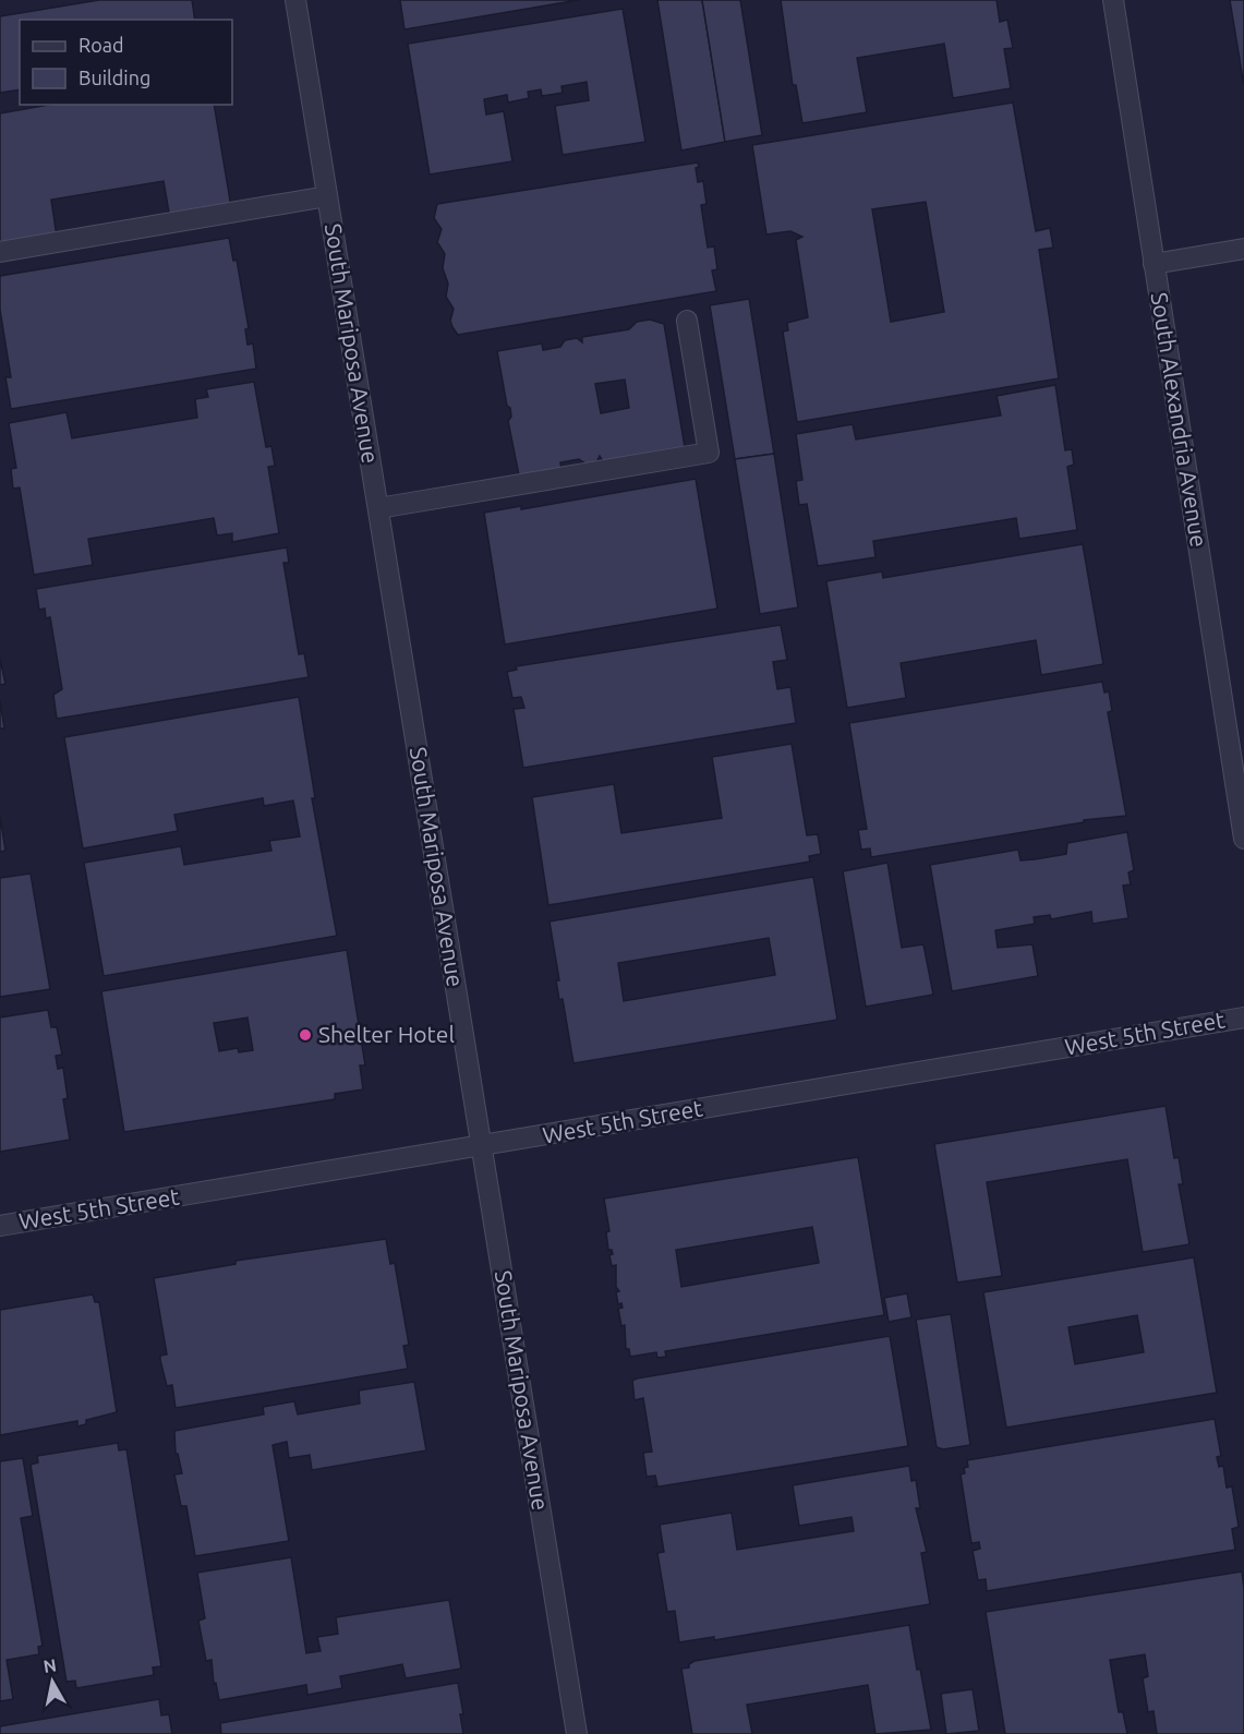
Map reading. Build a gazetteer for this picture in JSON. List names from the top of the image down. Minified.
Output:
{"streets":{"street":["South Mariposa Avenue","South Alexandria Avenue","West 5th Street"]},"crossings":[["South Mariposa Avenue","West 5th Street"]],"places":["Shelter Hotel"],"legend":["Road","Building"],"north":"top"}
